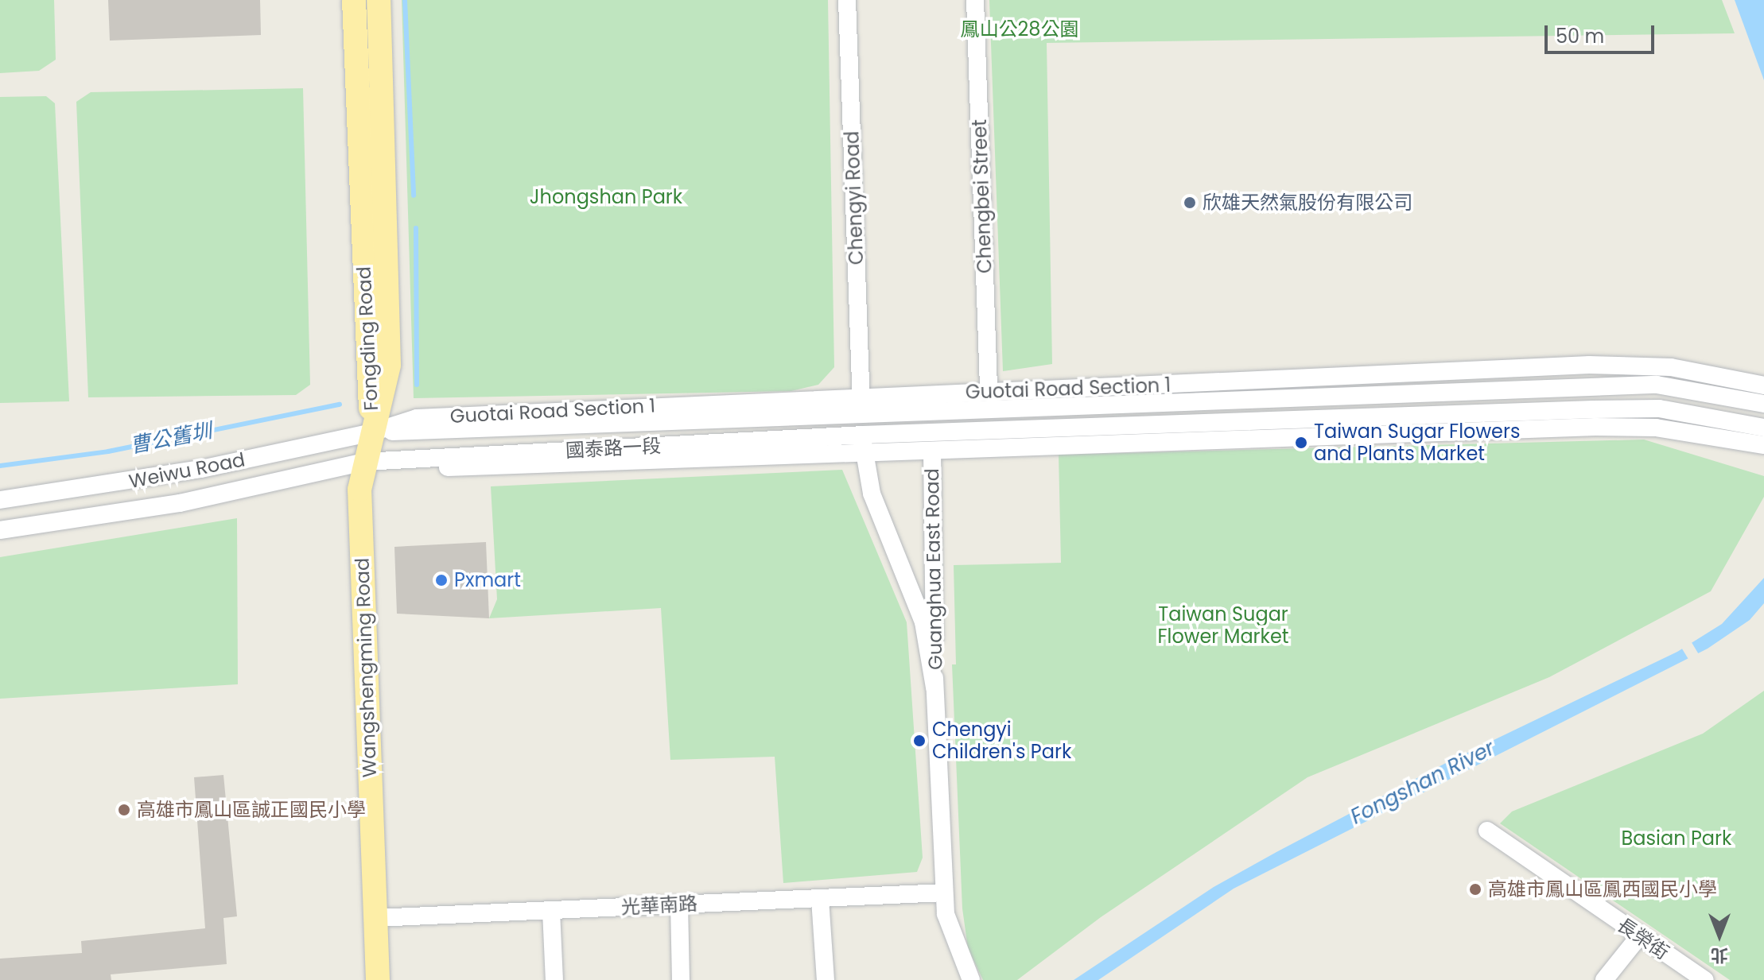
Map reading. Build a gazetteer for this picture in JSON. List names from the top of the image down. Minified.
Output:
{"streets":{"main road":["Fongding Road","Wangshengming Road"],"street":["Chengbei Street","Chengyi Road","Guotai Road Section 1","國泰路一段","Weiwu Road","Guanghua East Road","光華南路","長榮街"]},"crossings":[["Chengbei Street","Guotai Road Section 1"],["Chengyi Road","Guotai Road Section 1"],["Chengyi Road","Guanghua East Road"],["Fongding Road","Guotai Road Section 1"],["Fongding Road","國泰路一段"],["Fongding Road","Weiwu Road"],["Fongding Road","Wangshengming Road"],["Guotai Road Section 1","國泰路一段"],["Guotai Road Section 1","Weiwu Road"],["Guotai Road Section 1","Guanghua East Road"],["Guotai Road Section 1","Wangshengming Road"],["國泰路一段","Weiwu Road"],["國泰路一段","Guanghua East Road"],["國泰路一段","Wangshengming Road"],["Weiwu Road","Wangshengming Road"],["Guanghua East Road","光華南路"],["Wangshengming Road","光華南路"]],"water":["曹公舊圳","Fongshan River"],"parks":["鳳山公28公園","Jhongshan Park","Taiwan Sugar Flower Market","Basian Park"],"places":["欣雄天然氣股份有限公司","Taiwan Sugar Flowers and Plants Market","Pxmart","Chengyi Children's Park","高雄市鳳山區誠正國民小學","高雄市鳳山區鳳西國民小學"],"scale_bar":"50 m","north":"bottom"}
